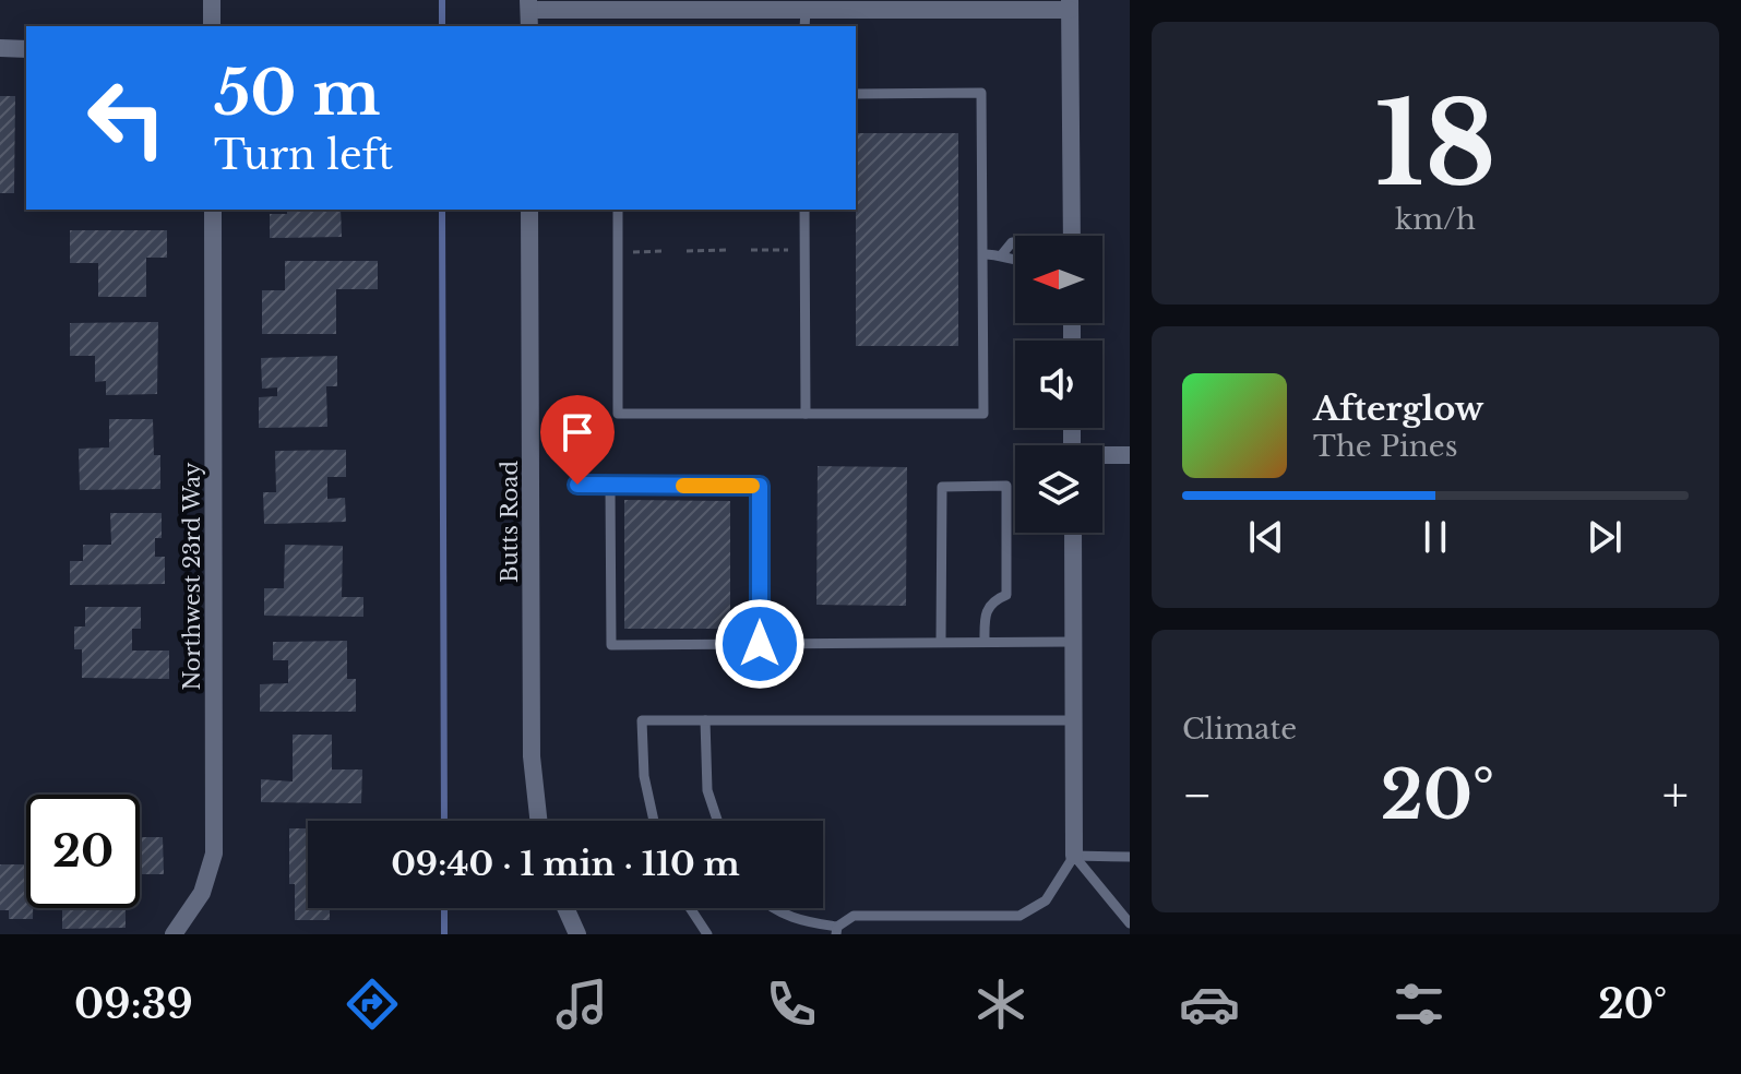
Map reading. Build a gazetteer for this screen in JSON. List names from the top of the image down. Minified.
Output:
{"streets":{"street":["Butts Road","Northwest 23rd Way"]},"north":"left","page":{"tile":[["18","km/h"],"Climate"],"turn":["50 m","Turn left"],"song":["Afterglow","The Pines"],"heat":["−","20°","+"],"limit":"20","trip":"09:40 · 1 min · 110 m","tabs":["09:39","20°"]}}
